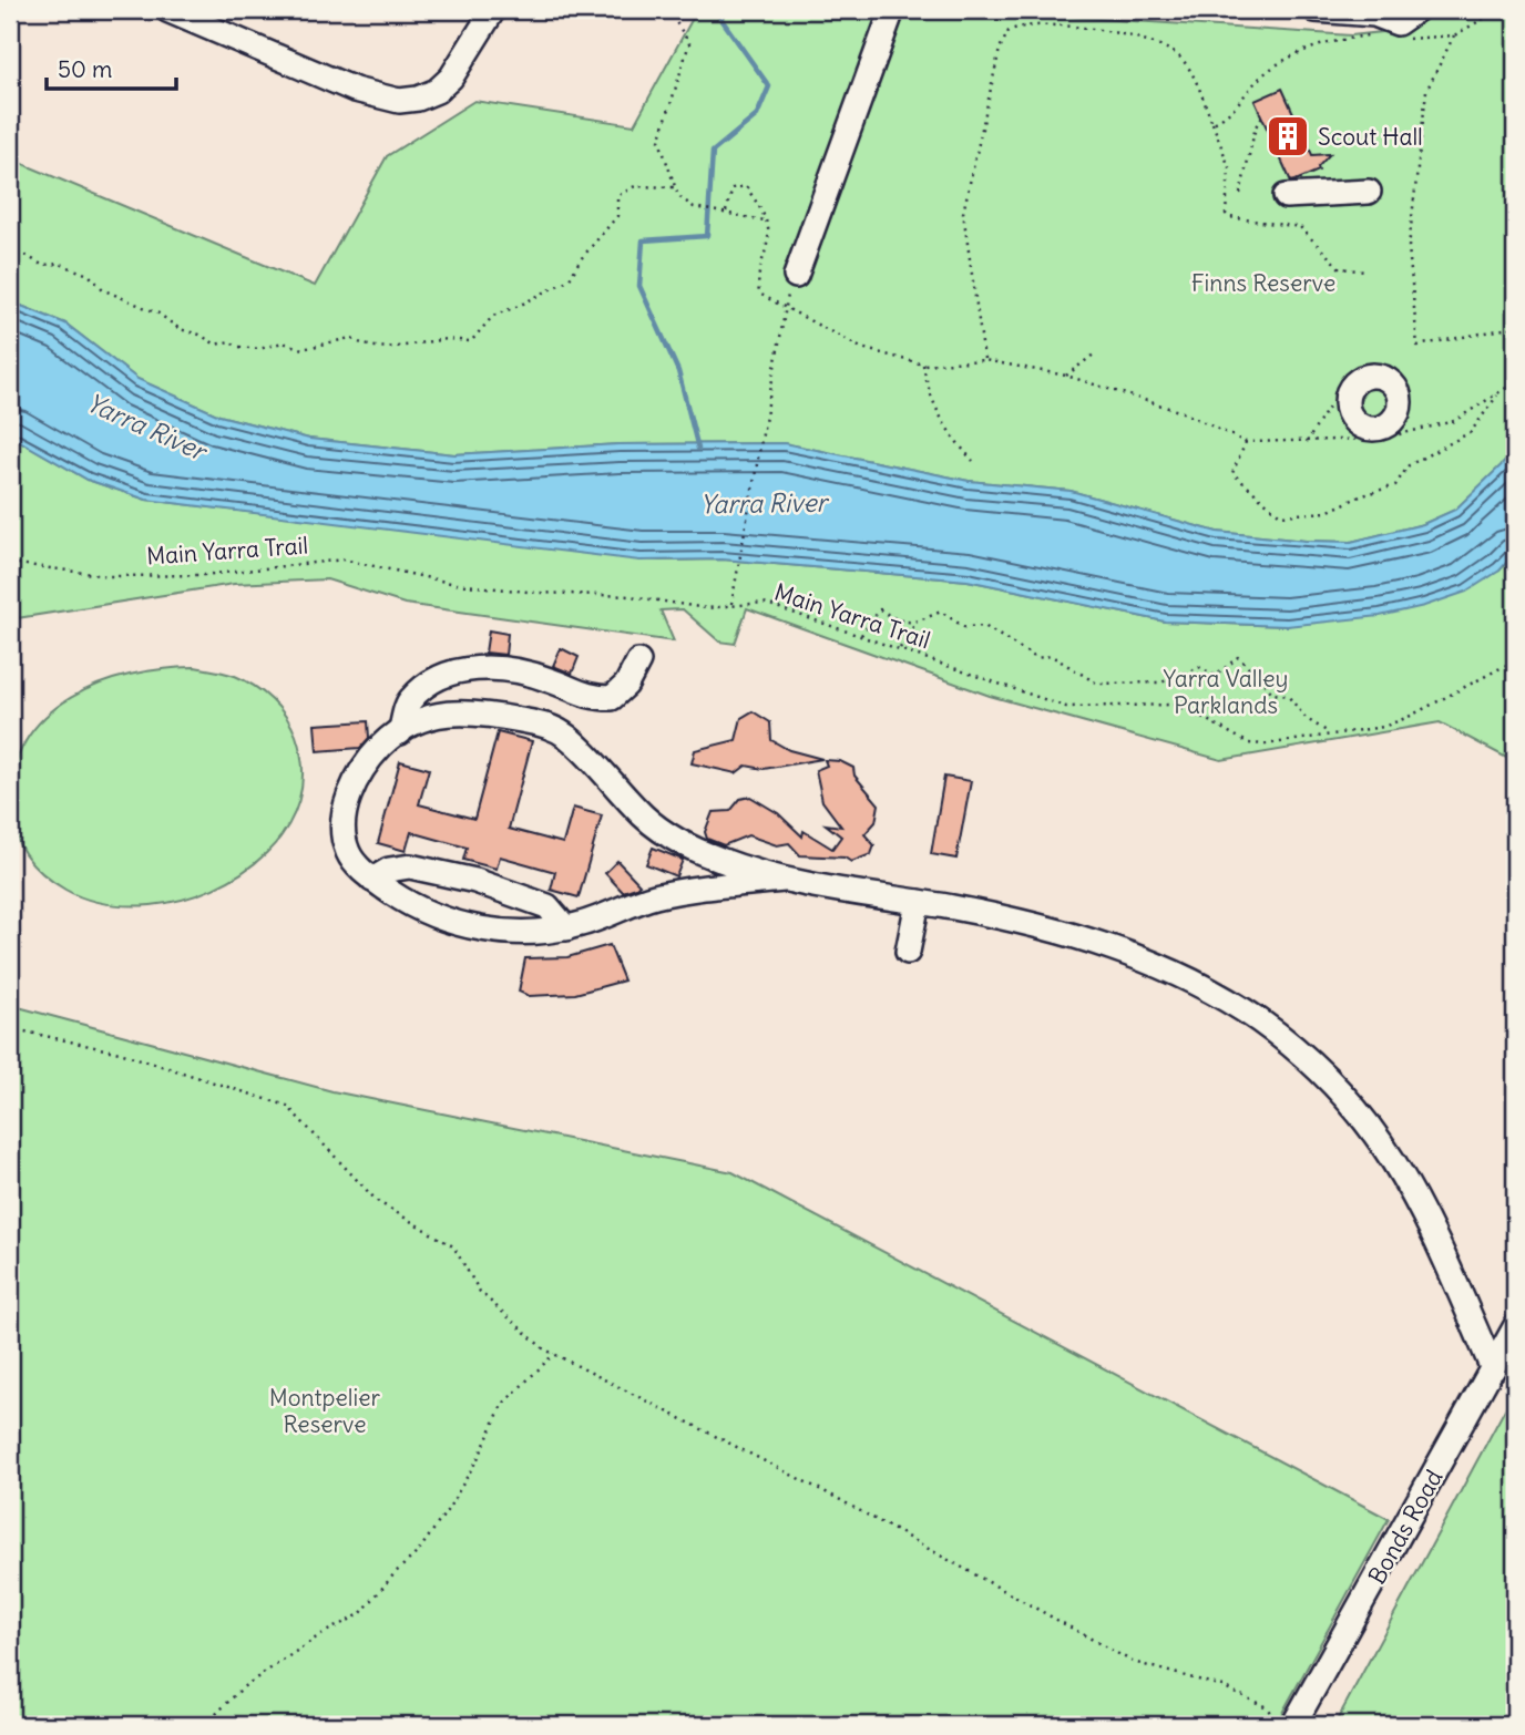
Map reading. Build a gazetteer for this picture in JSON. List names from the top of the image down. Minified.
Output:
{"streets":{"street":["Bonds Road"],"path":["Main Yarra Trail"]},"water":["Yarra River"],"parks":["Finns Reserve","Yarra Valley Parklands","Montpelier Reserve"],"places":{"building":["Scout Hall"]},"scale_bar":"50 m"}
